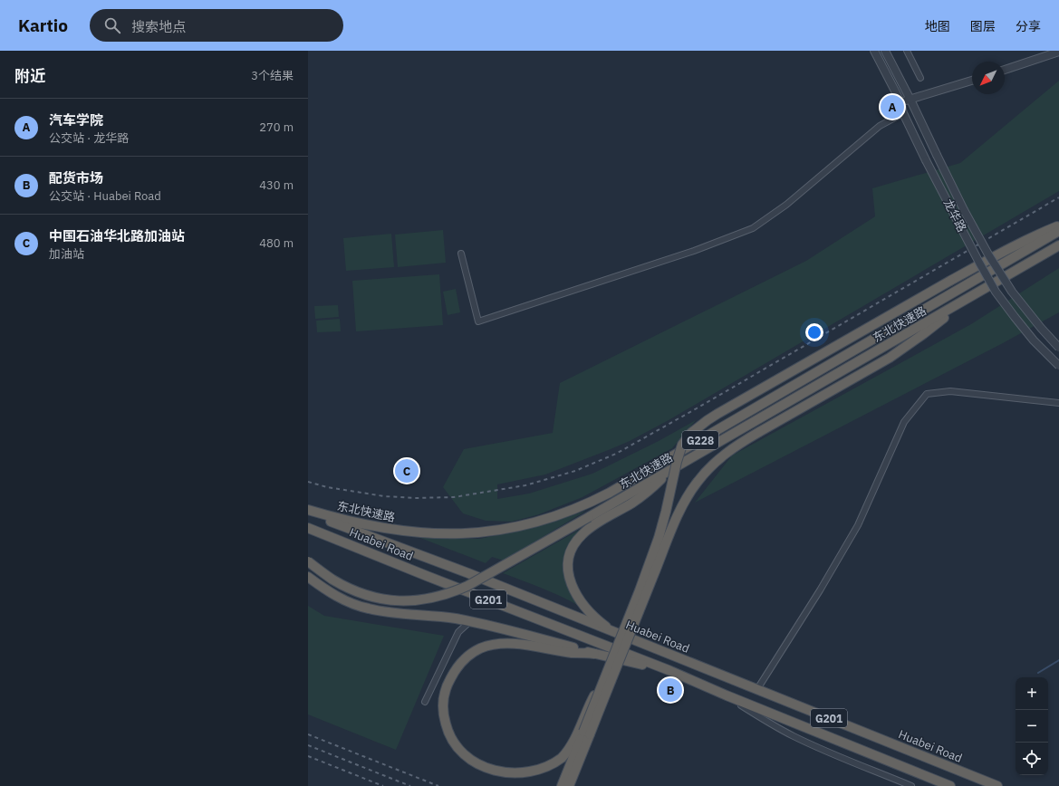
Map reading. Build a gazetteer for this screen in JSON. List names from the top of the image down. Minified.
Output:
{"streets":{"highway":["东北快速路","G228","Huabei Road","G201"],"street":["龙华路"]},"crossings":[["东北快速路","Huabei Road"]],"north":"bottom left","page":{"header":"Kartio","search":"搜索地点","nav":["地图","图层","分享"],"heading":["附近","3个结果"],"pins":["A","C","B"],"list":[{"mark":"A","name":"汽车学院","note":"公交站 · 龙华路","value":"270 m"},{"mark":"B","name":"配货市场","note":"公交站 · Huabei Road","value":"430 m"},{"mark":"C","name":"中国石油华北路加油站","note":"加油站","value":"480 m"}],"map_buttons":["+","−"]}}
